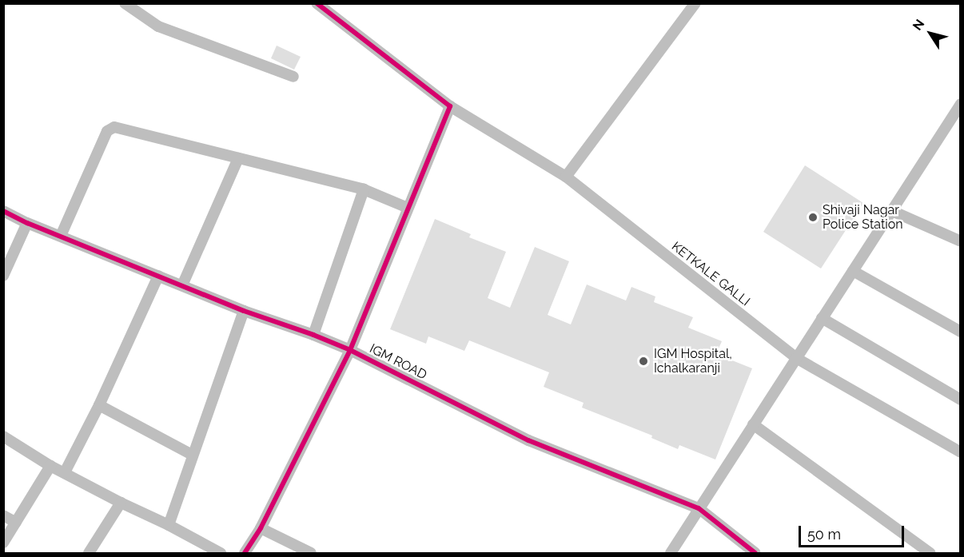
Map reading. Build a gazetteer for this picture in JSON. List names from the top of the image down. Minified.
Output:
{"streets":{"street":["KETKALE GALLI","IGM ROAD"]},"places":["Shivaji Nagar Police Station","IGM Hospital, Ichalkaranji"],"scale_bar":"50 m","north":"top left"}
